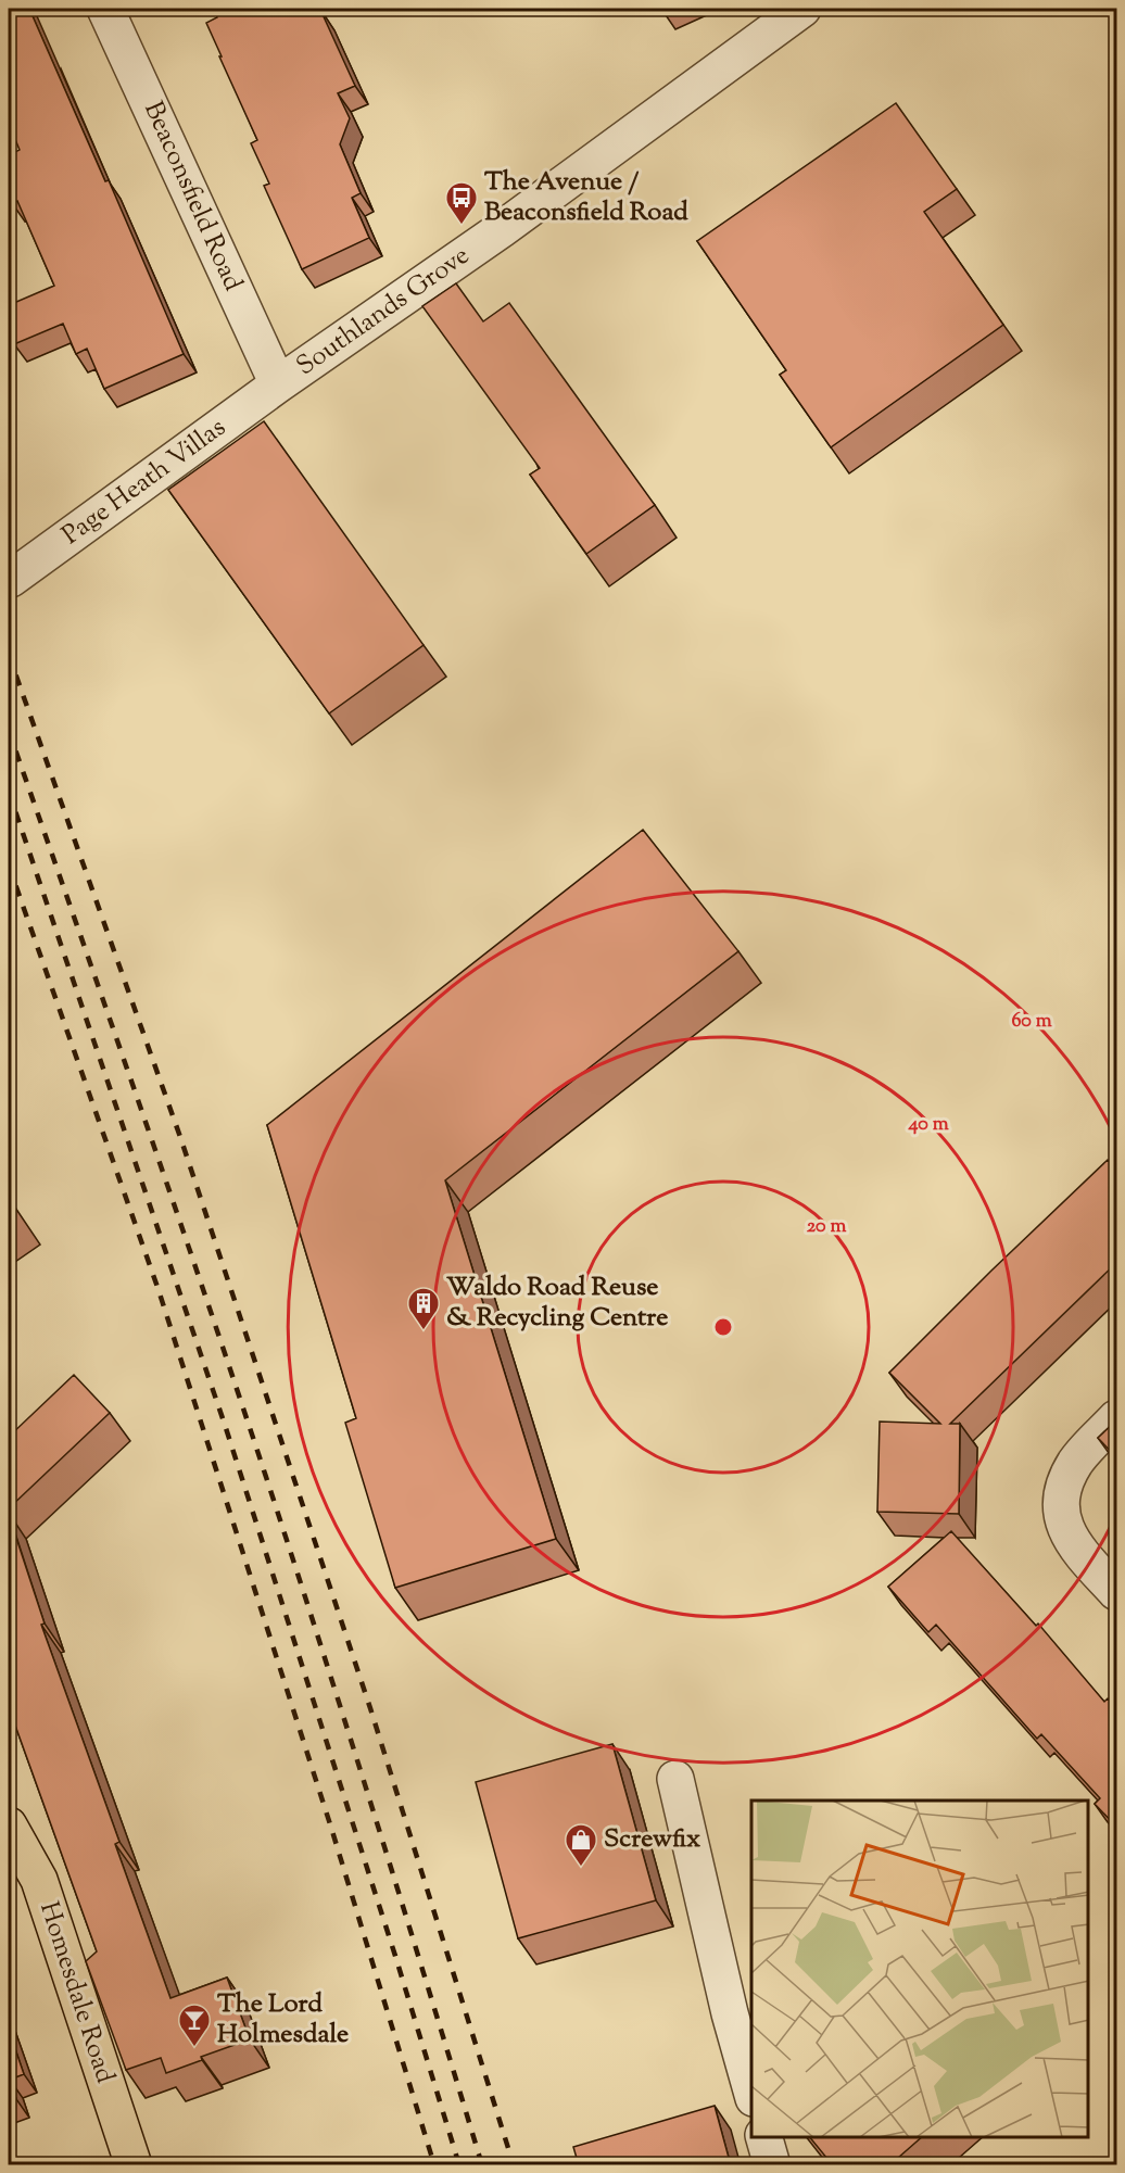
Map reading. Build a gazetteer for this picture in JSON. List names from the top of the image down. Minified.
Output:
{"streets":{"main road":["Homesdale Road"],"street":["Beaconsfield Road","Southlands Grove","Page Heath Villas"]},"crossings":[["Beaconsfield Road","Southlands Grove"],["Beaconsfield Road","Page Heath Villas"],["Southlands Grove","Page Heath Villas"]],"places":{"bus stop":["The Avenue / Beaconsfield Road"],"building":["Waldo Road Reuse & Recycling Centre"],"shop":["Screwfix"],"bar":["The Lord Holmesdale"]},"rings":["60 m","40 m","20 m"]}
